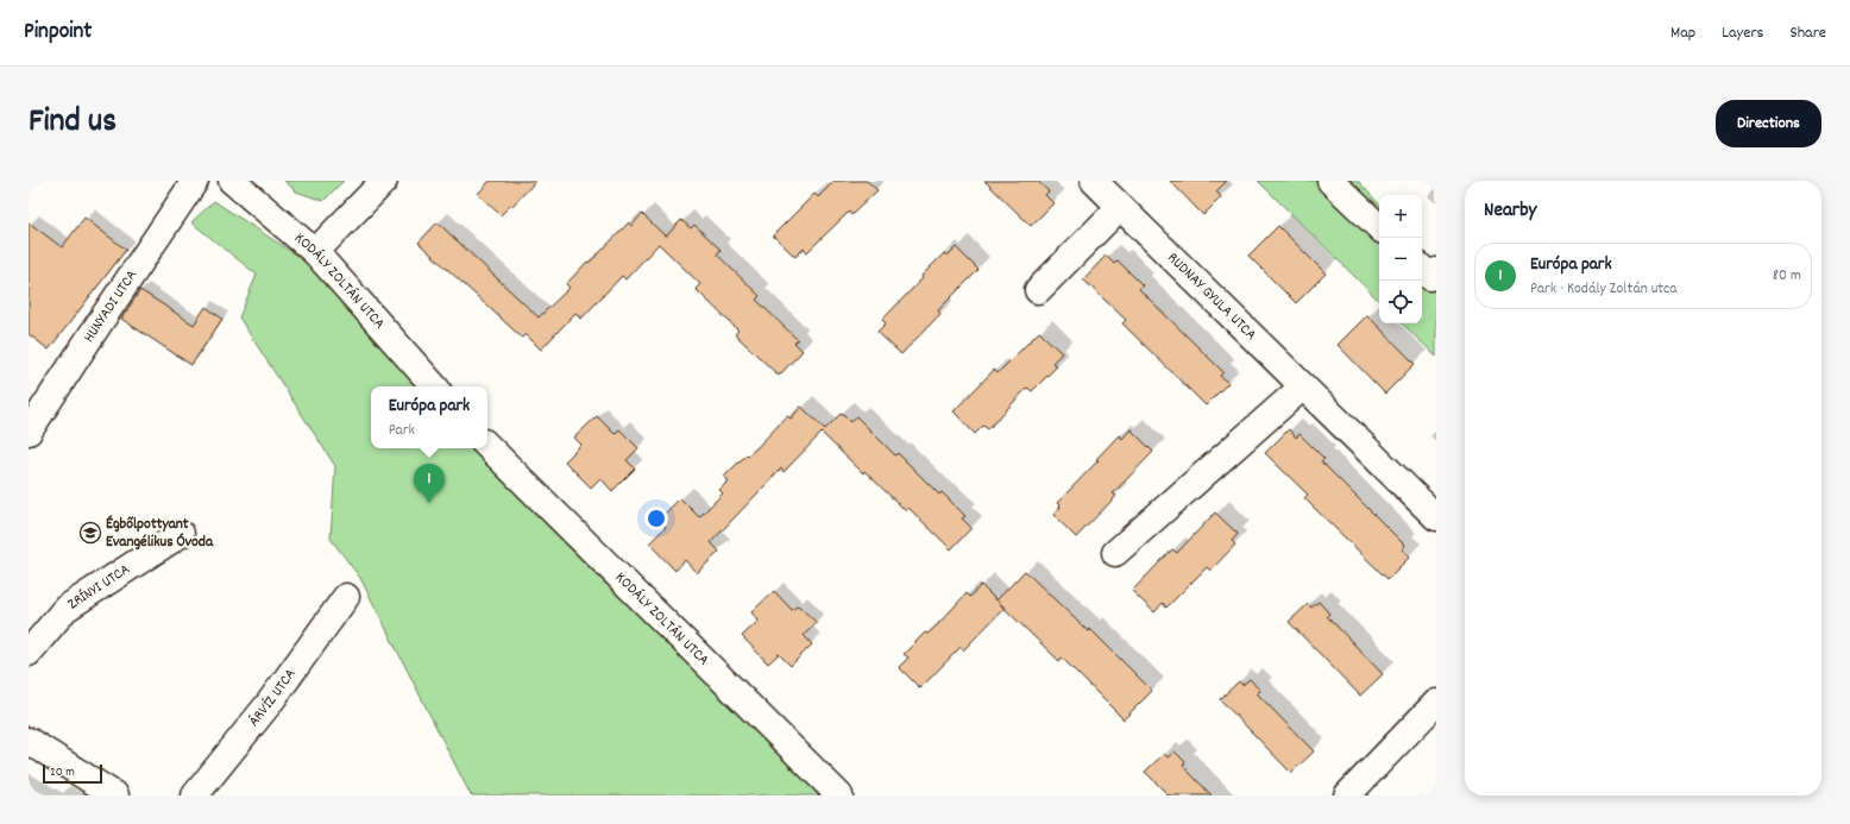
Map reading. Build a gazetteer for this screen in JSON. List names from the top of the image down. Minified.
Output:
{"streets":{"street":["KODÁLY ZOLTÁN UTCA","RUDNAY GYULA UTCA","HUNYADI UTCA","ZRÍNYI UTCA","ÁRVÍZ UTCA"]},"places":{"school or university":["Égbőlpottyant Evangélikus Óvoda"]},"scale_bar":"20 m","page":{"header":"Pinpoint","nav":["Map","Layers","Share"],"title":"Find us","buttons":"Directions","heading":"Nearby","map_buttons":["+","−"],"list":[{"mark":"1","name":"Európa park","note":"Park · Kodály Zoltán utca","value":"80 m"}],"popup":["Európa park","Park"],"pins":"1","scale":"20 m"}}
